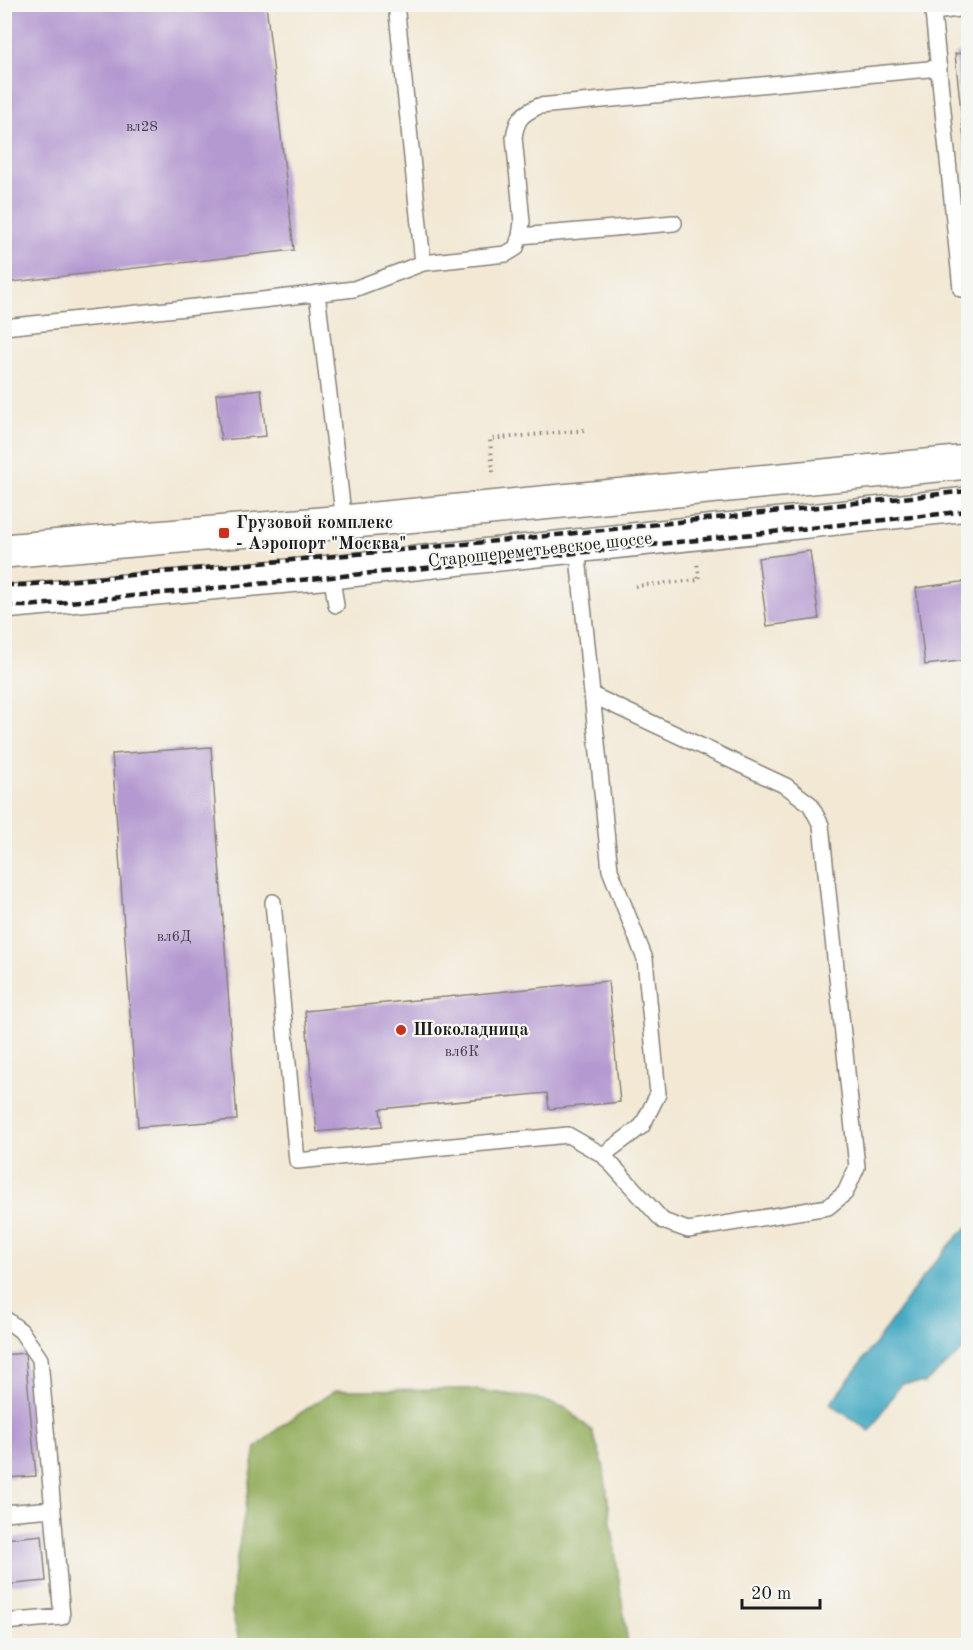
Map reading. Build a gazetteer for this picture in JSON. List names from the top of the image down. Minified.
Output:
{"streets":{"main road":["Старошереметьевское шоссе"]},"places":{"transit":["Грузовой комплекс - Аэропорт \"Москва\""],"other":["Шоколадница"]},"house_numbers":["вл28","вл6Д","вл6К"],"scale_bar":"20 m"}
